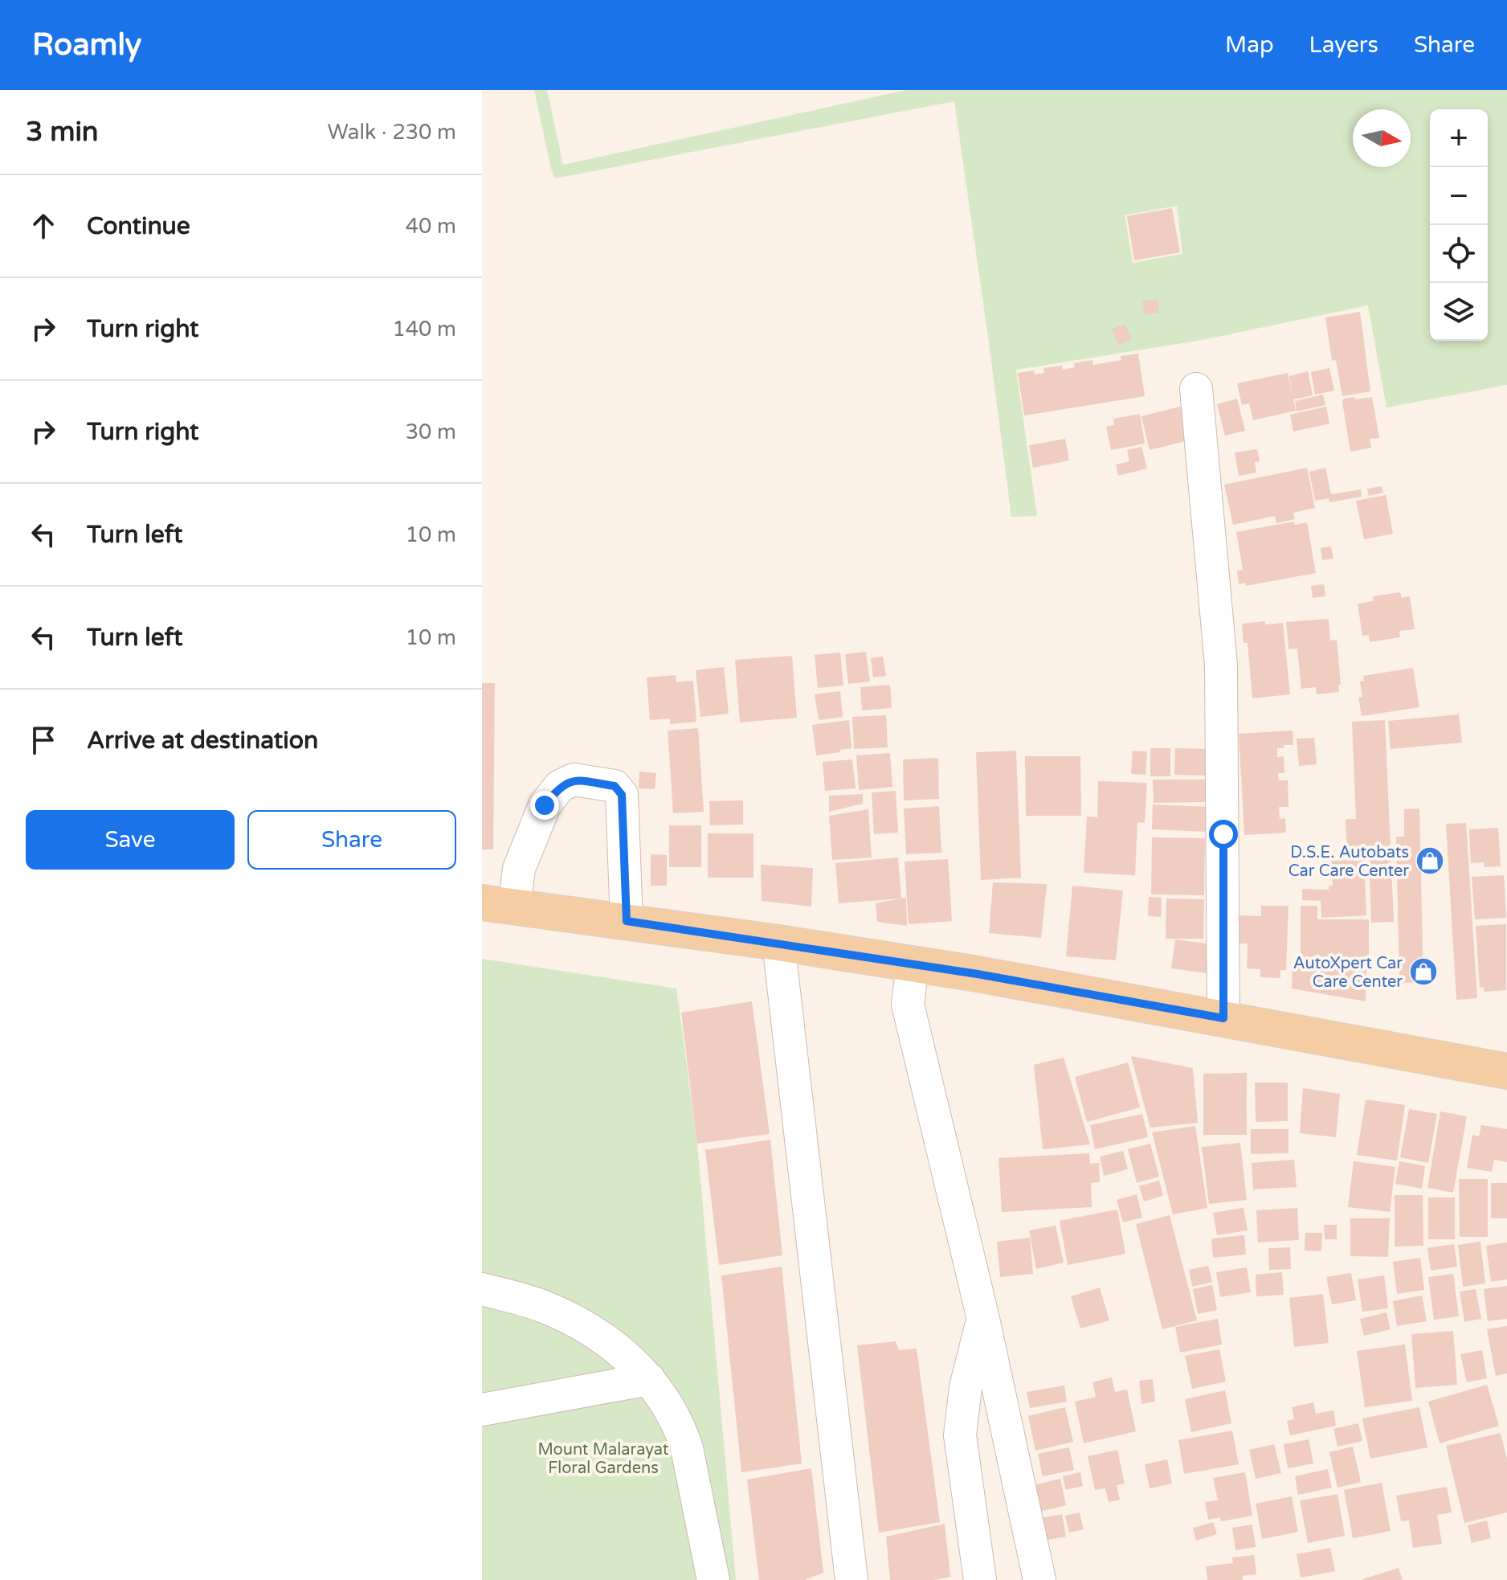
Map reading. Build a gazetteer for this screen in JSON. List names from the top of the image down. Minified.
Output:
{"parks":["Mount Malarayat Floral Gardens"],"places":{"shop":["D.S.E. Autobats Car Care Center","AutoXpert Car Care Center"]},"north":"right","page":{"header":"Roamly","nav":["Map","Layers","Share"],"heading":["3 min","Walk · 230 m"],"map_buttons":["+","−"],"list":[["Continue","40 m"],["Turn right","140 m"],["Turn right","30 m"],["Turn left","10 m"],["Turn left","10 m"],"Arrive at destination"],"buttons":["Save","Share"]}}
